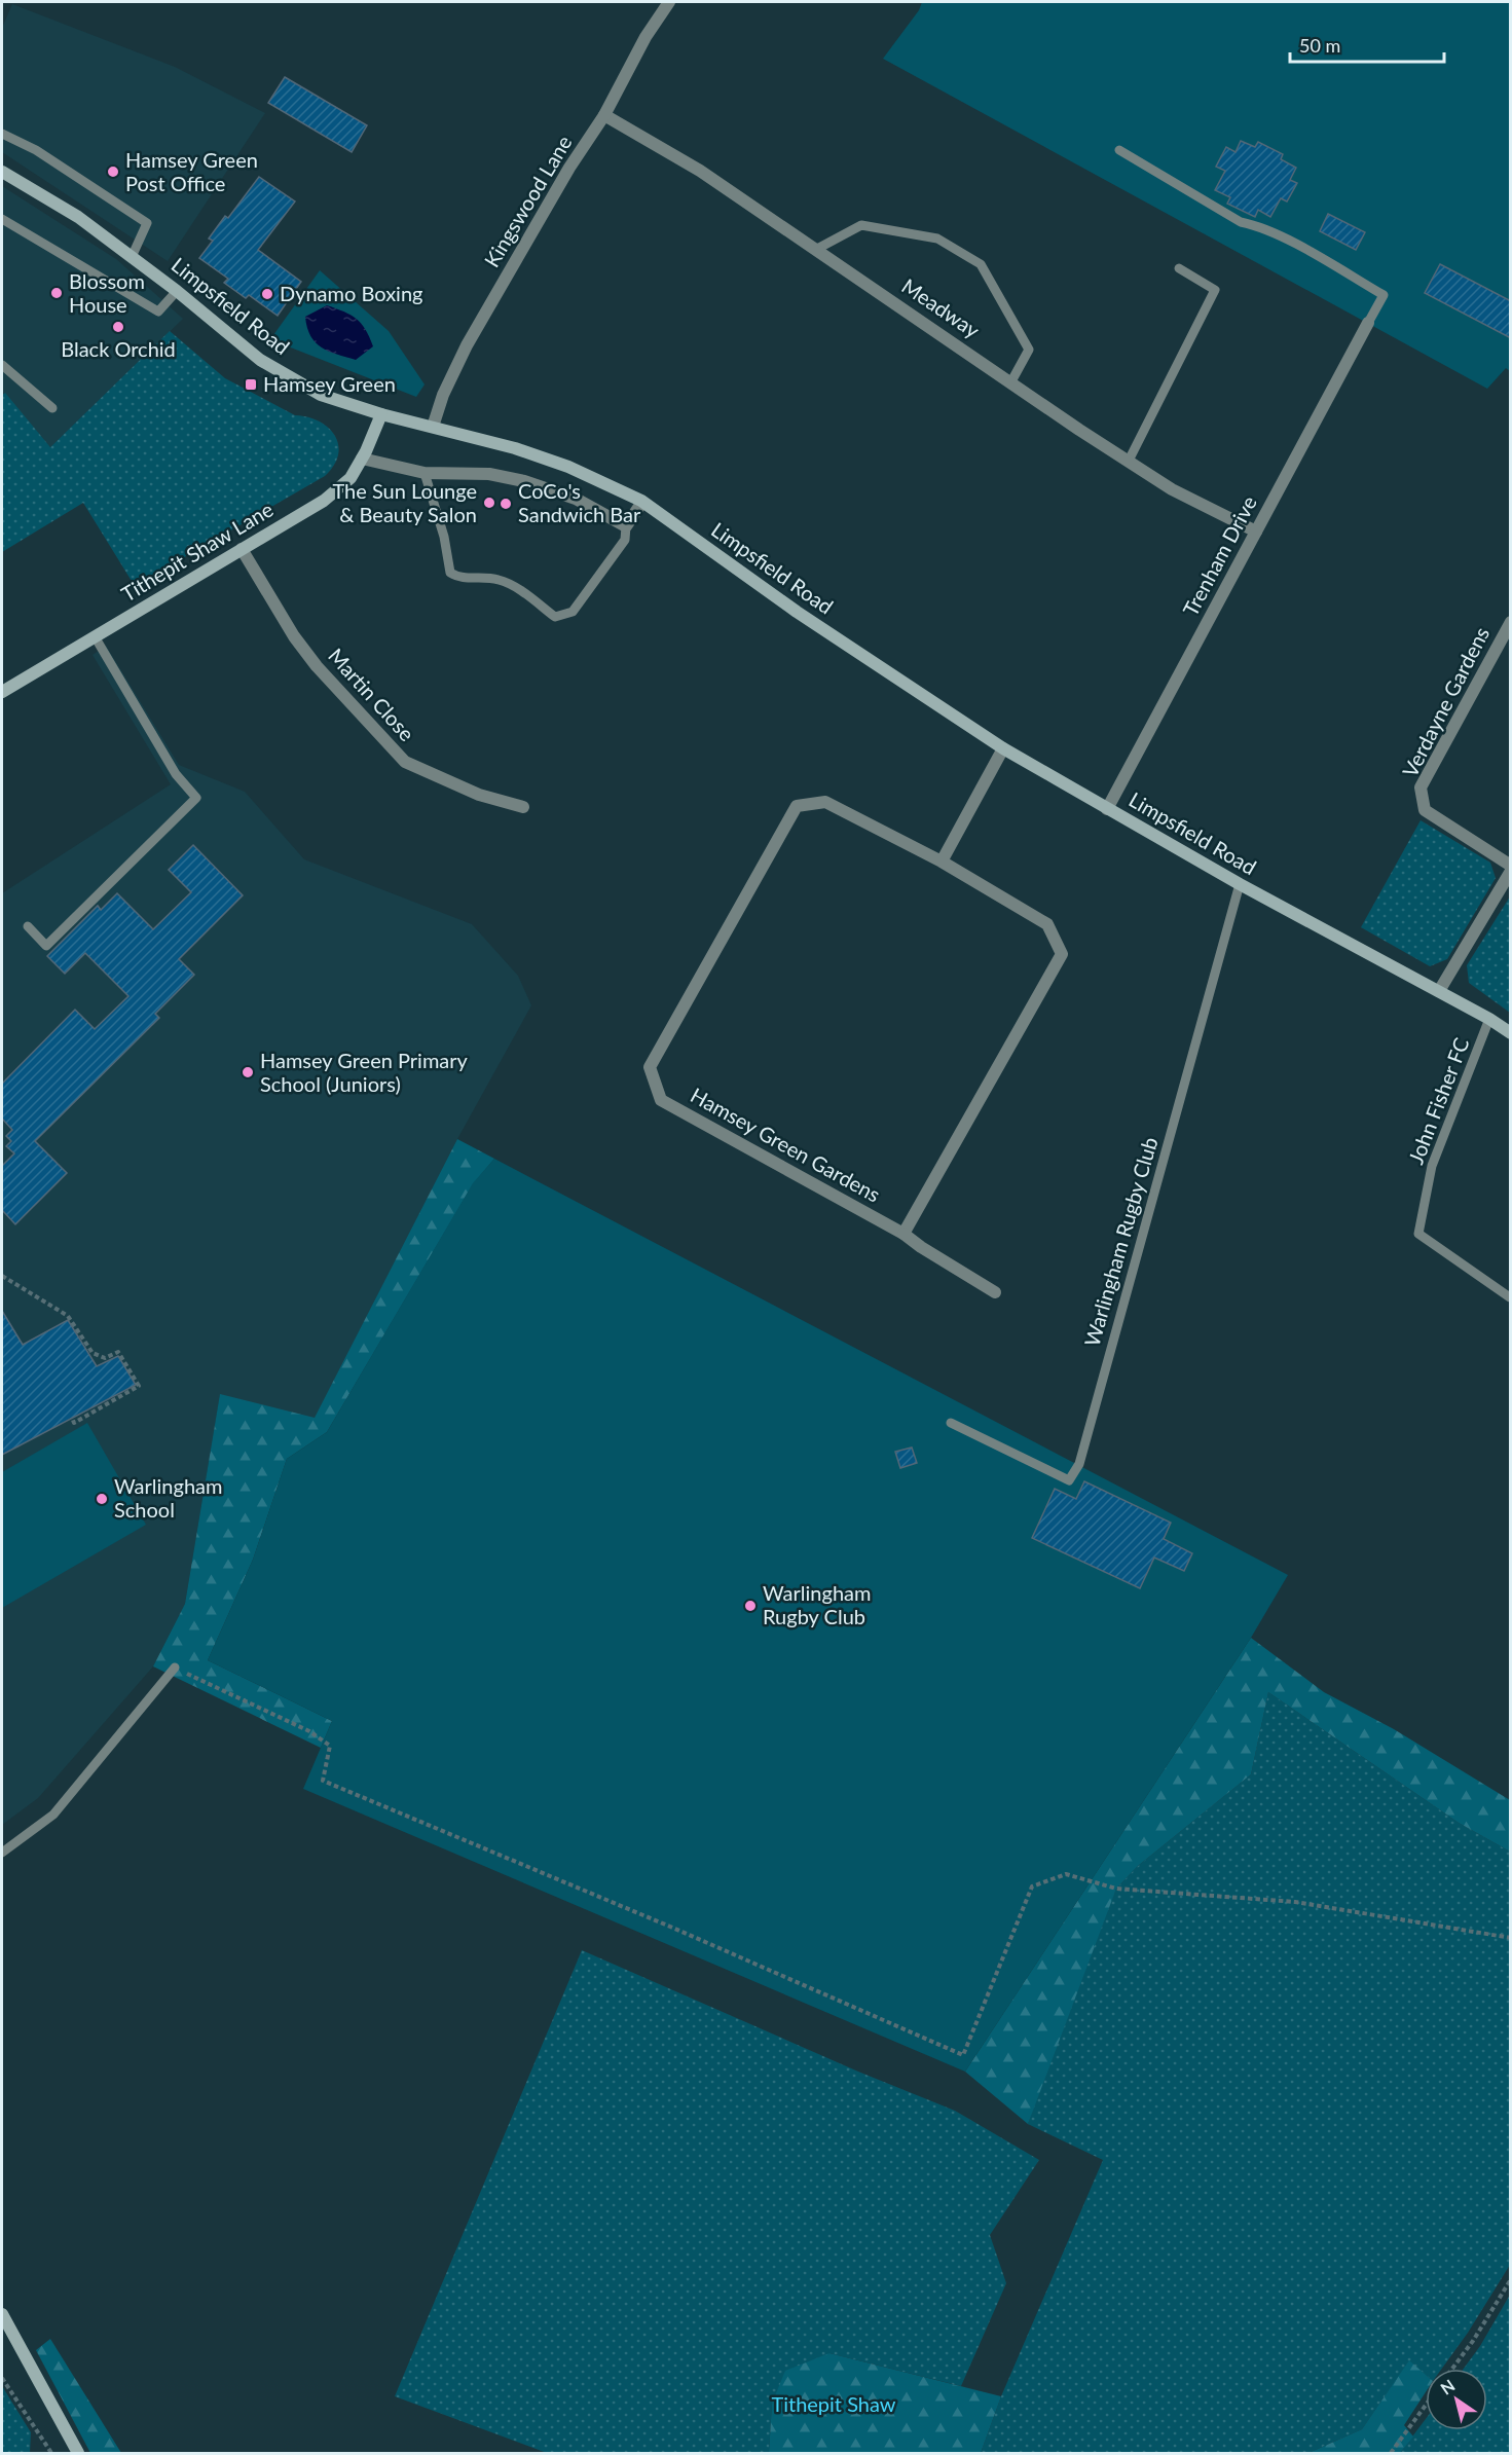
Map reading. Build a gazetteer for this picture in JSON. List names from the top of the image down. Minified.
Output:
{"streets":{"main road":["Limpsfield Road","Tithepit Shaw Lane"],"street":["Kingswood Lane","Meadway","Trenham Drive","Martin Close","Verdayne Gardens","Hamsey Green Gardens"],"lane":["John Fisher FC","Warlingham Rugby Club"]},"crossings":[["Kingswood Lane","Limpsfield Road"],["Kingswood Lane","Meadway"],["Limpsfield Road","Tithepit Shaw Lane"],["Limpsfield Road","Trenham Drive"],["Limpsfield Road","John Fisher FC"],["Limpsfield Road","Warlingham Rugby Club"],["Meadway","Trenham Drive"],["Tithepit Shaw Lane","Martin Close"]],"parks":["Tithepit Shaw"],"places":{"other":["Hamsey Green Post Office","Blossom House","Dynamo Boxing","Black Orchid","The Sun Lounge & Beauty Salon","CoCo's Sandwich Bar","Hamsey Green Primary School (Juniors)","Warlingham School","Warlingham Rugby Club"],"transit":["Hamsey Green"]},"scale_bar":"50 m","north":"top left"}
